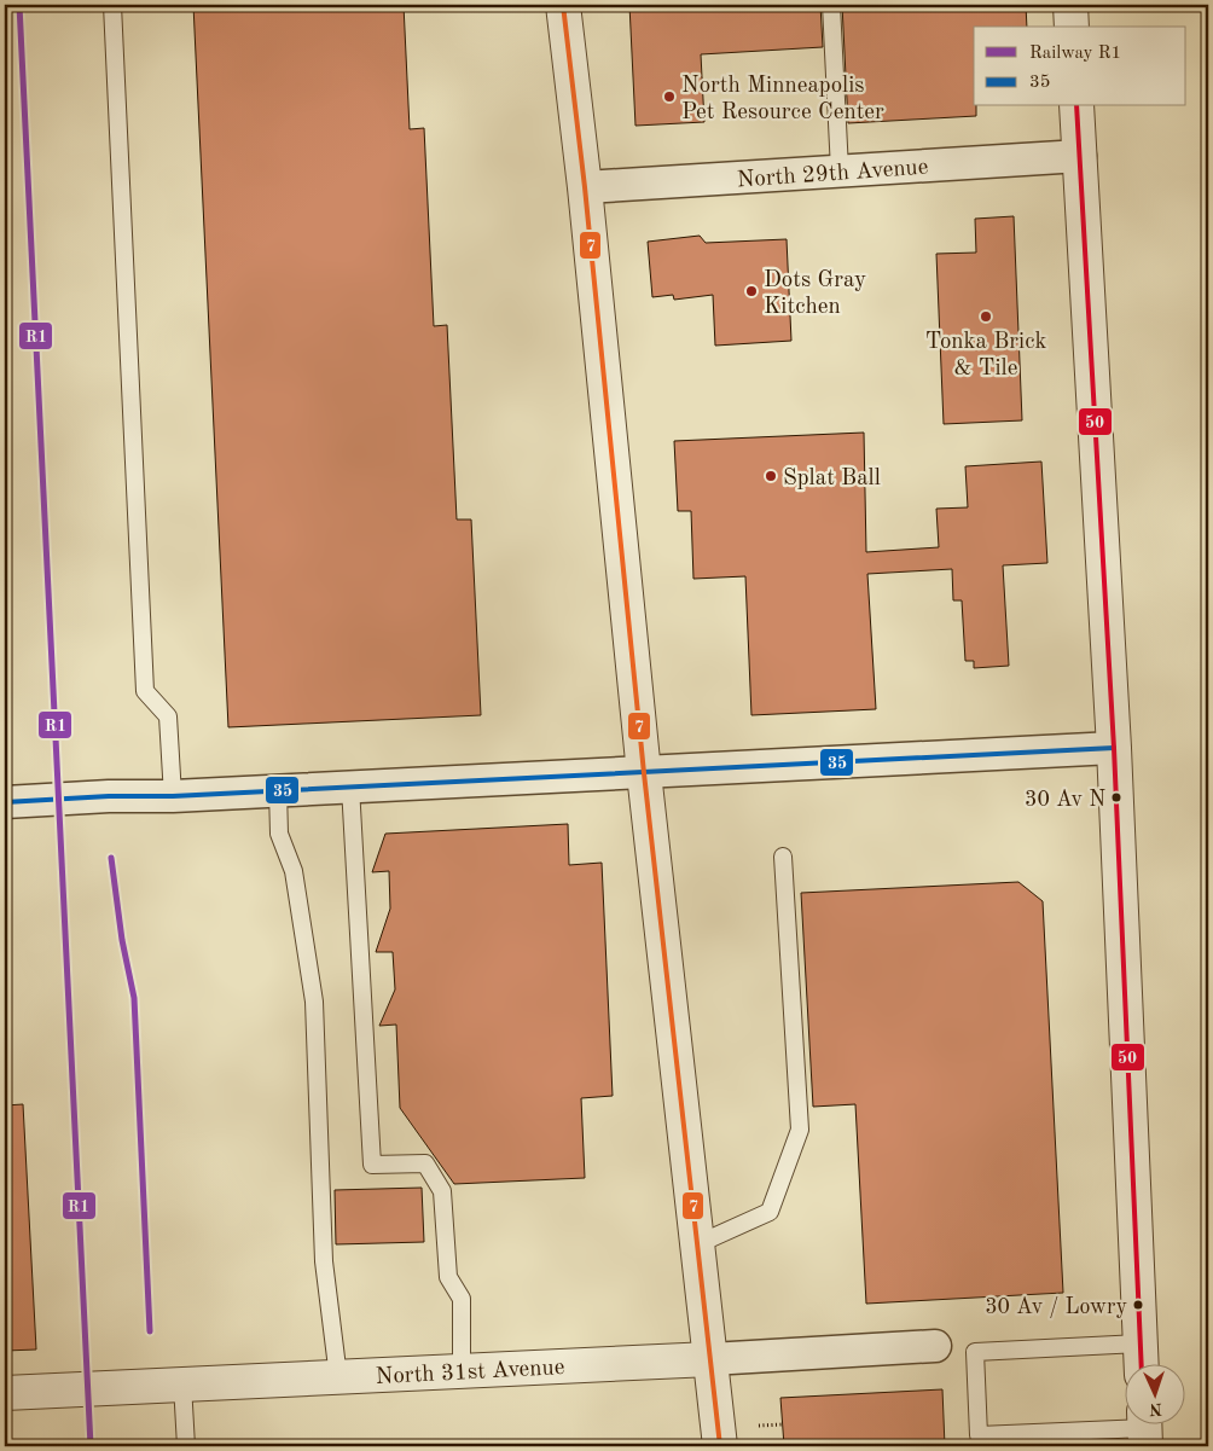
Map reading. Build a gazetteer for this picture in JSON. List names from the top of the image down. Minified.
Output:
{"streets":{"street":["North 29th Avenue","North 31st Avenue"]},"places":["North Minneapolis Pet Resource Center","Dots Gray Kitchen","Tonka Brick & Tile","Splat Ball","30 Av N","30 Av / Lowry"],"lines":["rail line R1","transit line 7","transit line 50","transit line 35"],"legend":["Railway R1","35"],"north":"bottom"}
